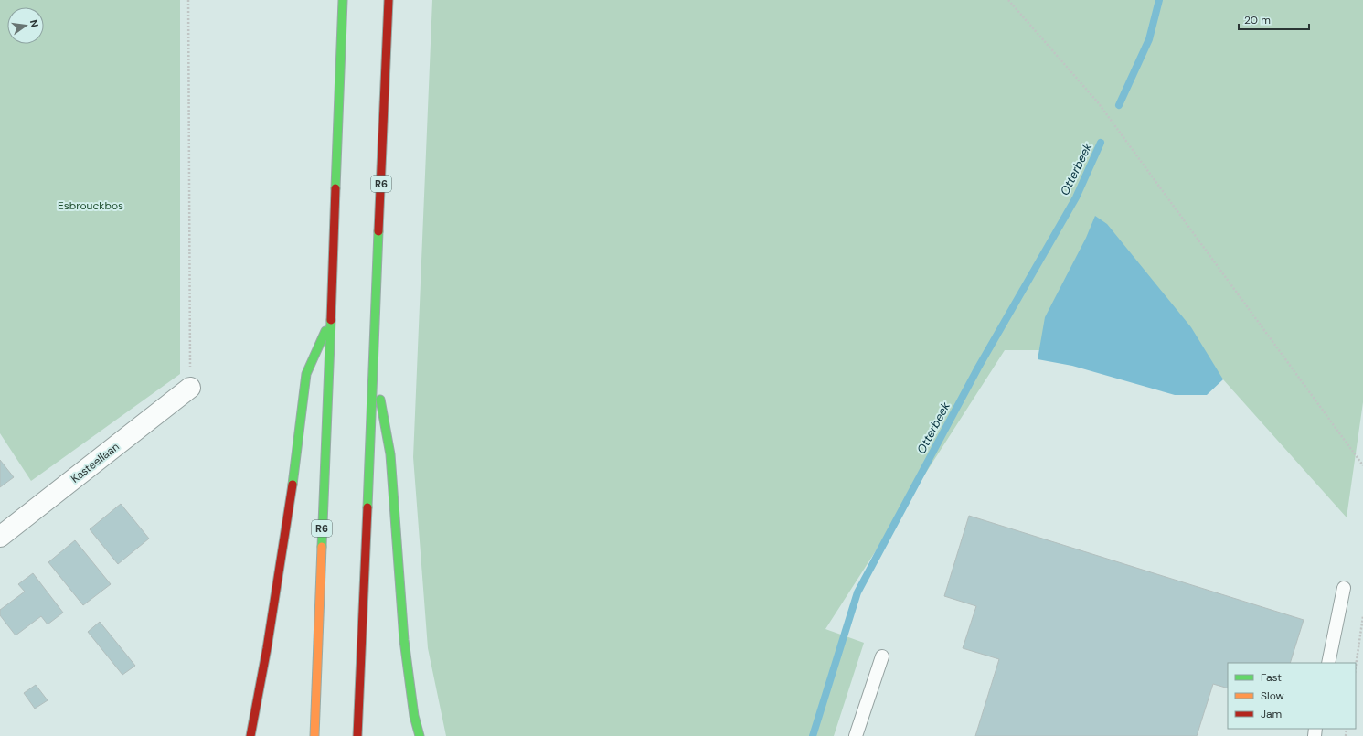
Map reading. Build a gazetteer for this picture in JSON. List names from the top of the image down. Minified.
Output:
{"streets":{"highway":["R6"],"street":["Kasteellaan"]},"water":["Otterbeek"],"parks":["Esbrouckbos"],"legend":["Fast","Slow","Jam"],"scale_bar":"20 m","north":"right"}
